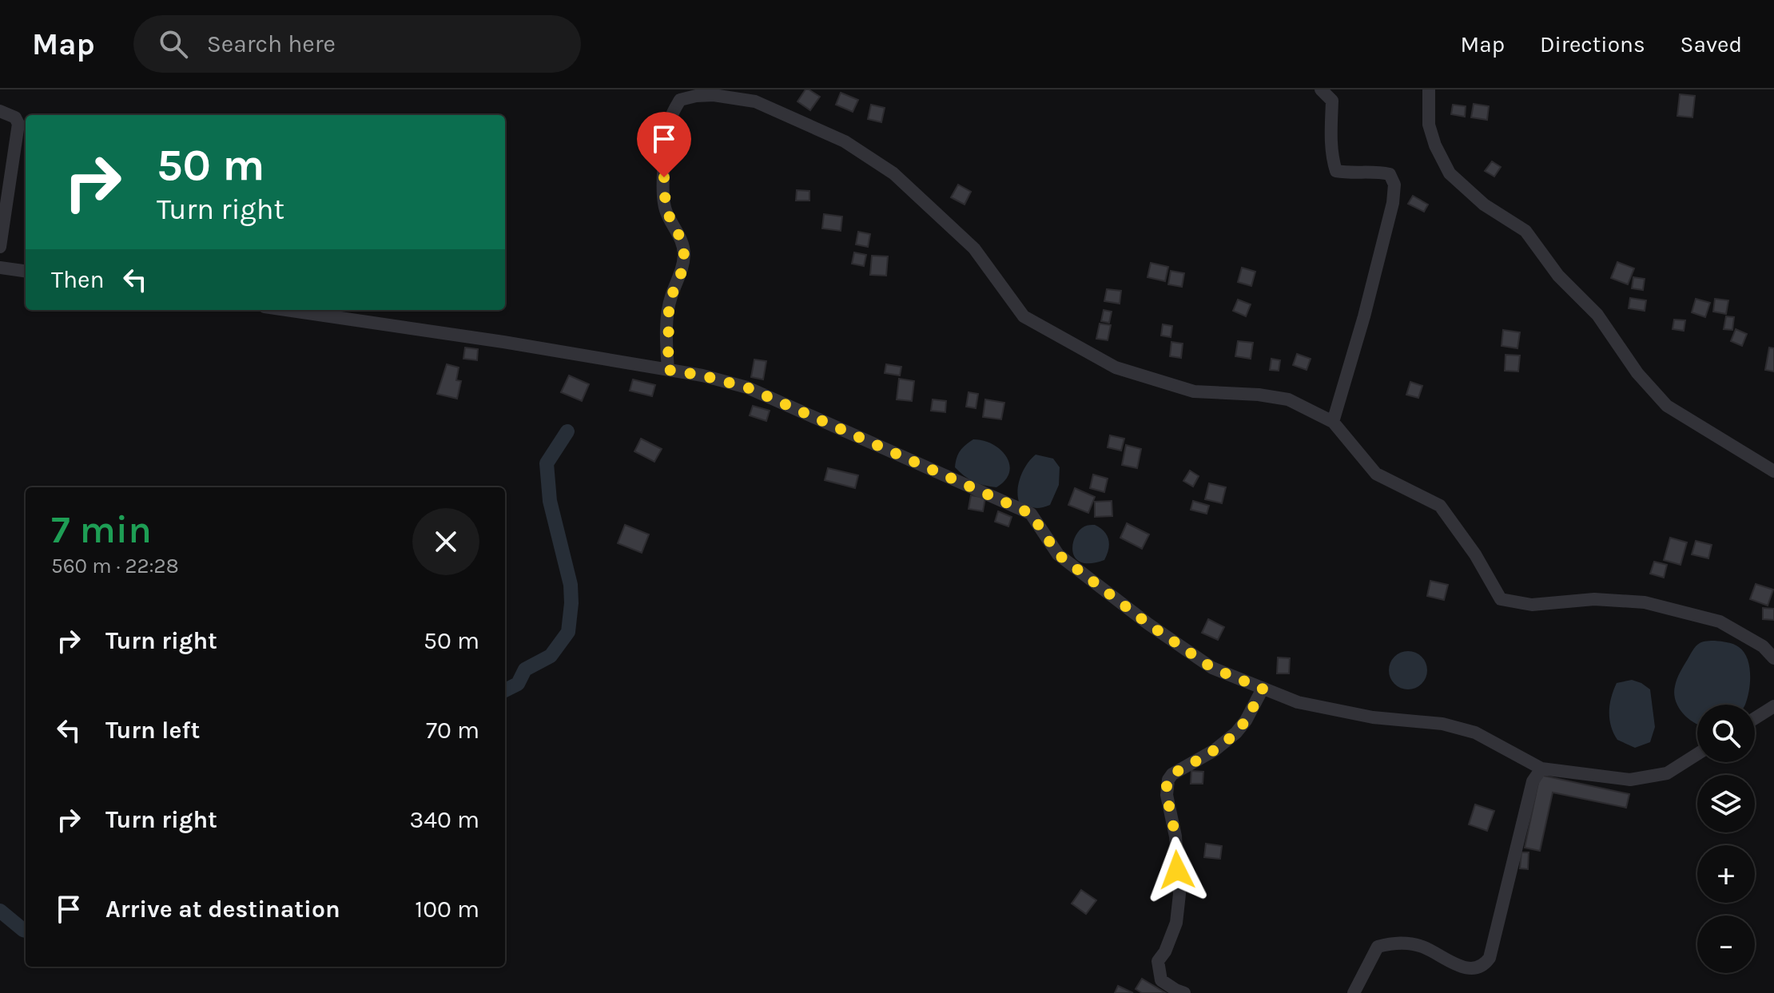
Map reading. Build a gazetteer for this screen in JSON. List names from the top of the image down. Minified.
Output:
{"page":{"header":"Map","search":"Search here","nav":["Map","Directions","Saved"],"turn":["50 m","Turn right"],"then":"Then","heading":["7 min","560 m · 22:28"],"list":[{"name":"Turn right","value":"50 m"},{"name":"Turn left","value":"70 m"},{"name":"Turn right","value":"340 m"},{"name":"Arrive at destination","value":"100 m"}],"map_buttons":["+","−"]}}
